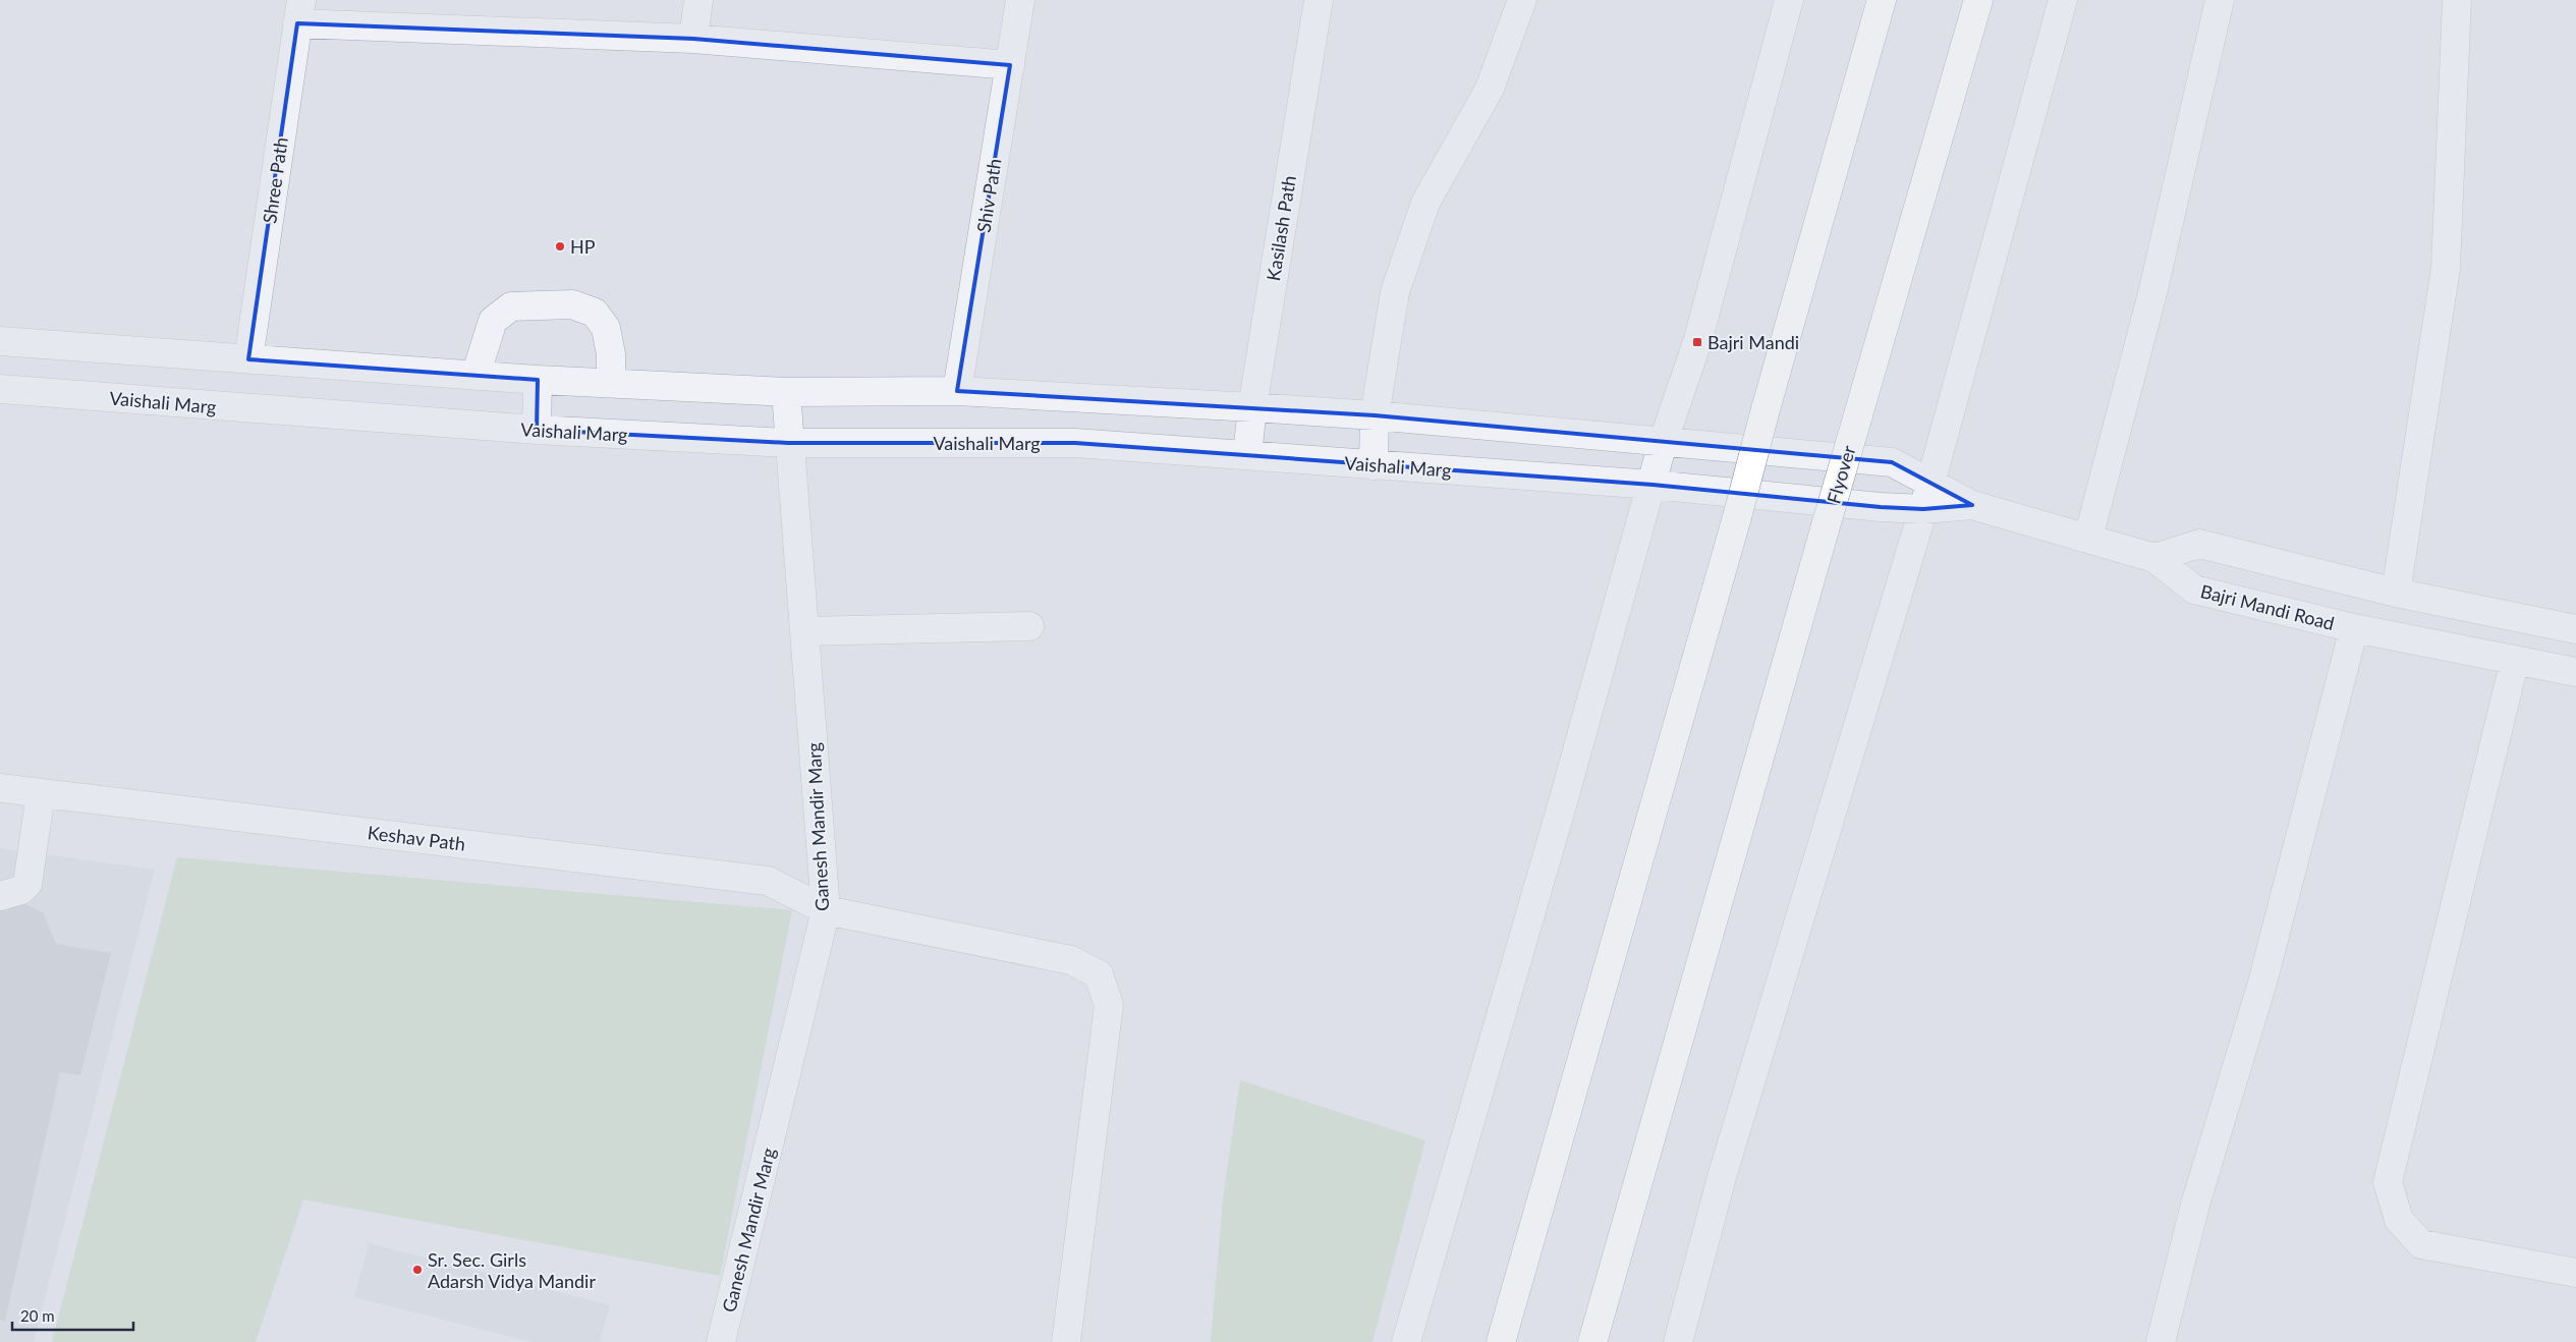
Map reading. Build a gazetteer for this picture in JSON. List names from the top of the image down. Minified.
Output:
{"streets":{"highway":["Flyover"],"street":["Shree Path","Shiv Path","Kasilash Path","Vaishali Marg","Bajri Mandi Road","Ganesh Mandir Marg","Keshav Path"]},"crossings":[["Kasilash Path","Vaishali Marg"],["Vaishali Marg","Bajri Mandi Road"],["Vaishali Marg","Ganesh Mandir Marg"],["Ganesh Mandir Marg","Keshav Path"]],"places":{"other":["HP","Sr. Sec. Girls Adarsh Vidya Mandir"],"transit":["Bajri Mandi"]},"scale_bar":"20 m"}
